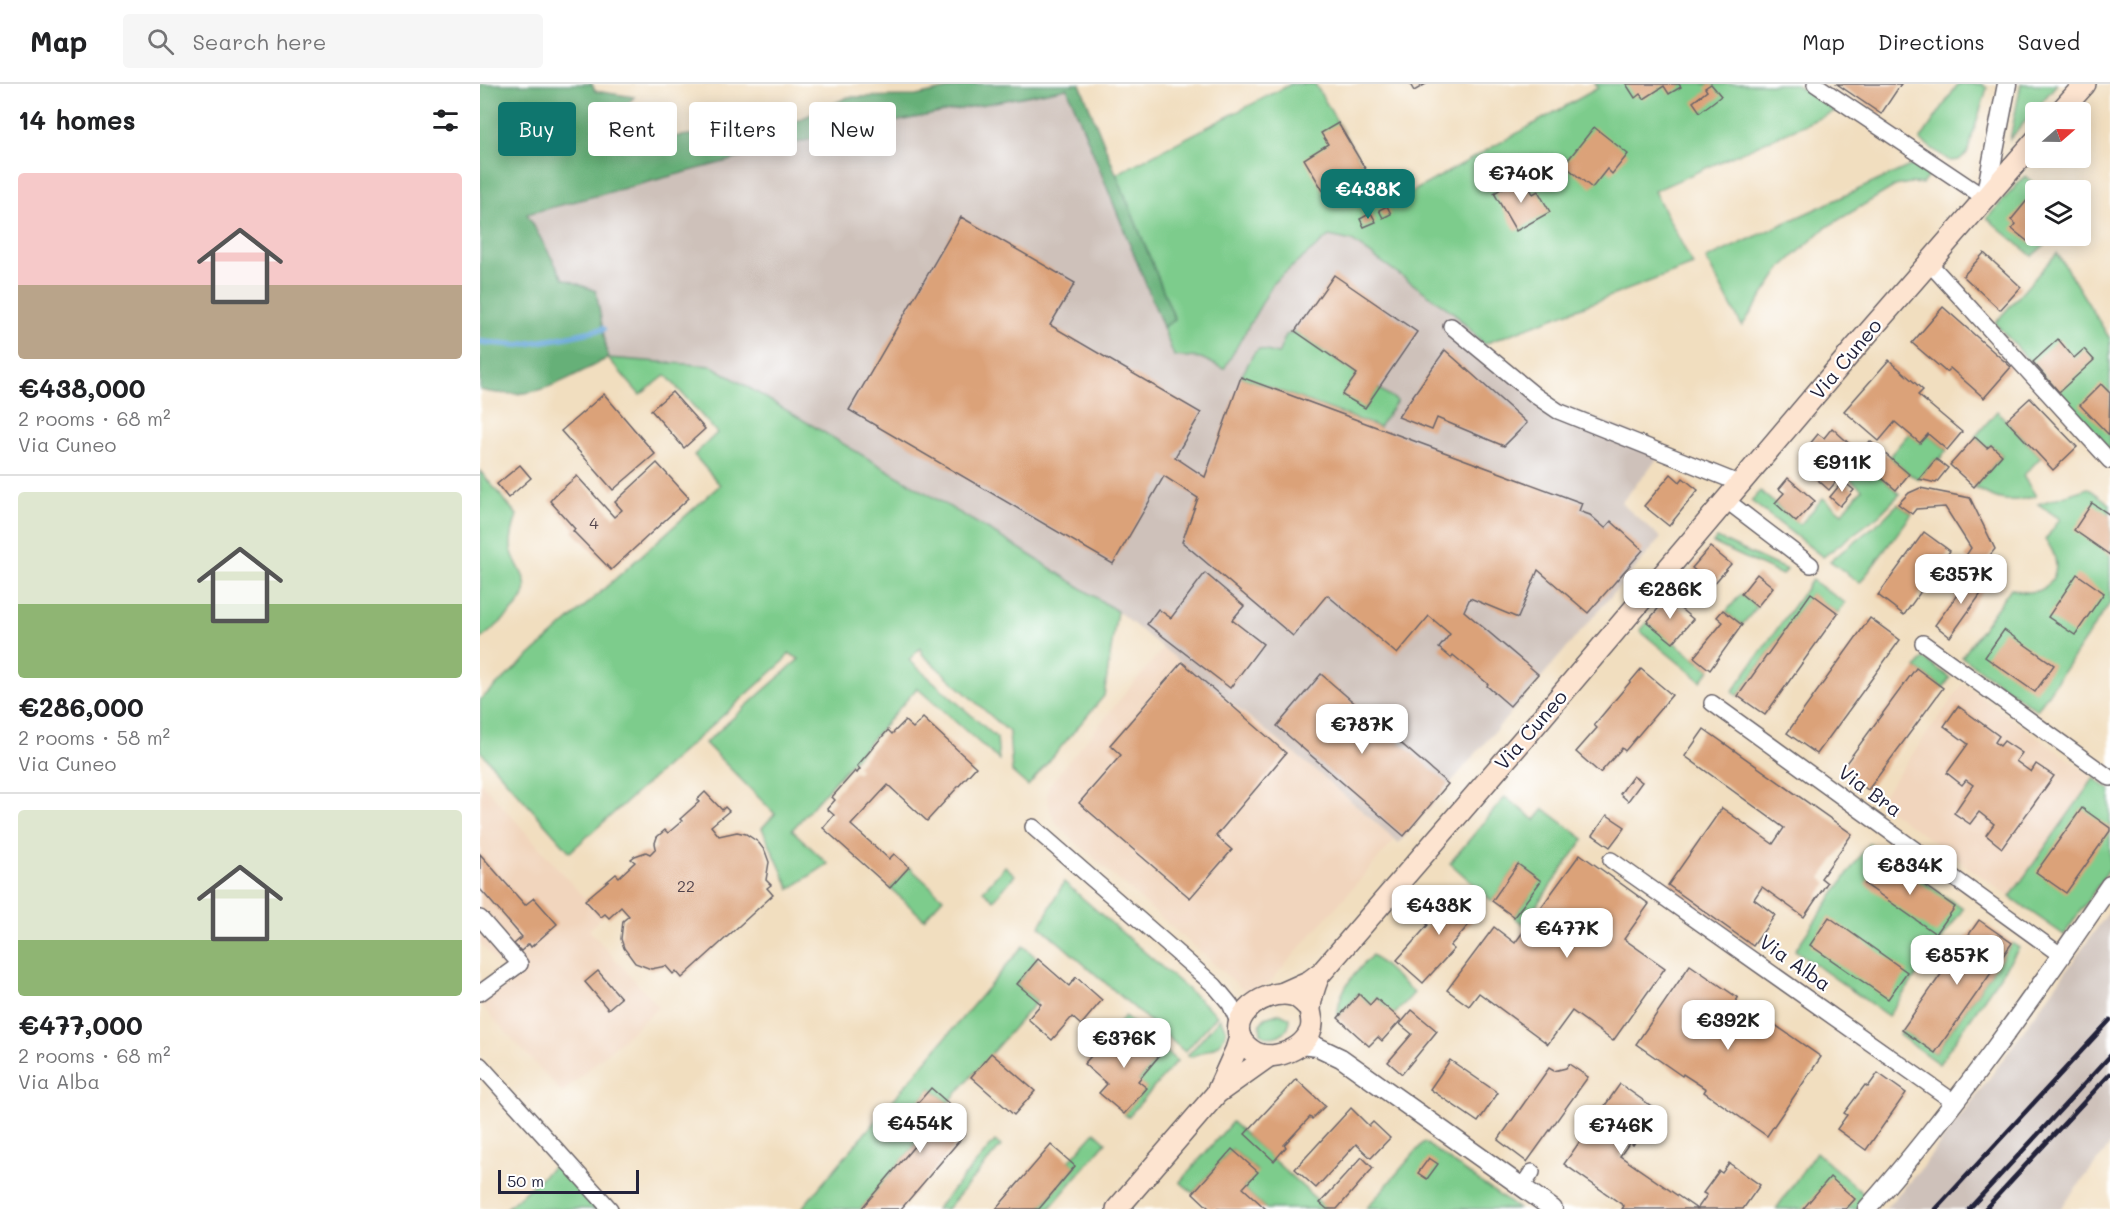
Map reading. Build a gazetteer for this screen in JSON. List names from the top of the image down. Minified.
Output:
{"streets":{"main road":["Via Cuneo"],"street":["Via Bra","Via Alba"]},"house_numbers":["4","22"],"scale_bar":"50 m","north":"right","page":{"header":"Map","search":"Search here","nav":["Map","Directions","Saved"],"heading":"14 homes","chip":["Buy","Rent","Filters","New"],"price":["€740K","€438K","€911K","€357K","€286K","€787K","€834K","€438K","€477K","€857K","€392K","€376K","€454K","€746K"],"list":[{"name":"€438,000","note":"2 rooms · 68 m² · Via Cuneo"},{"name":"€286,000","note":"2 rooms · 58 m² · Via Cuneo"},{"name":"€477,000","note":"2 rooms · 68 m² · Via Alba"}],"scale":"50 m"}}
